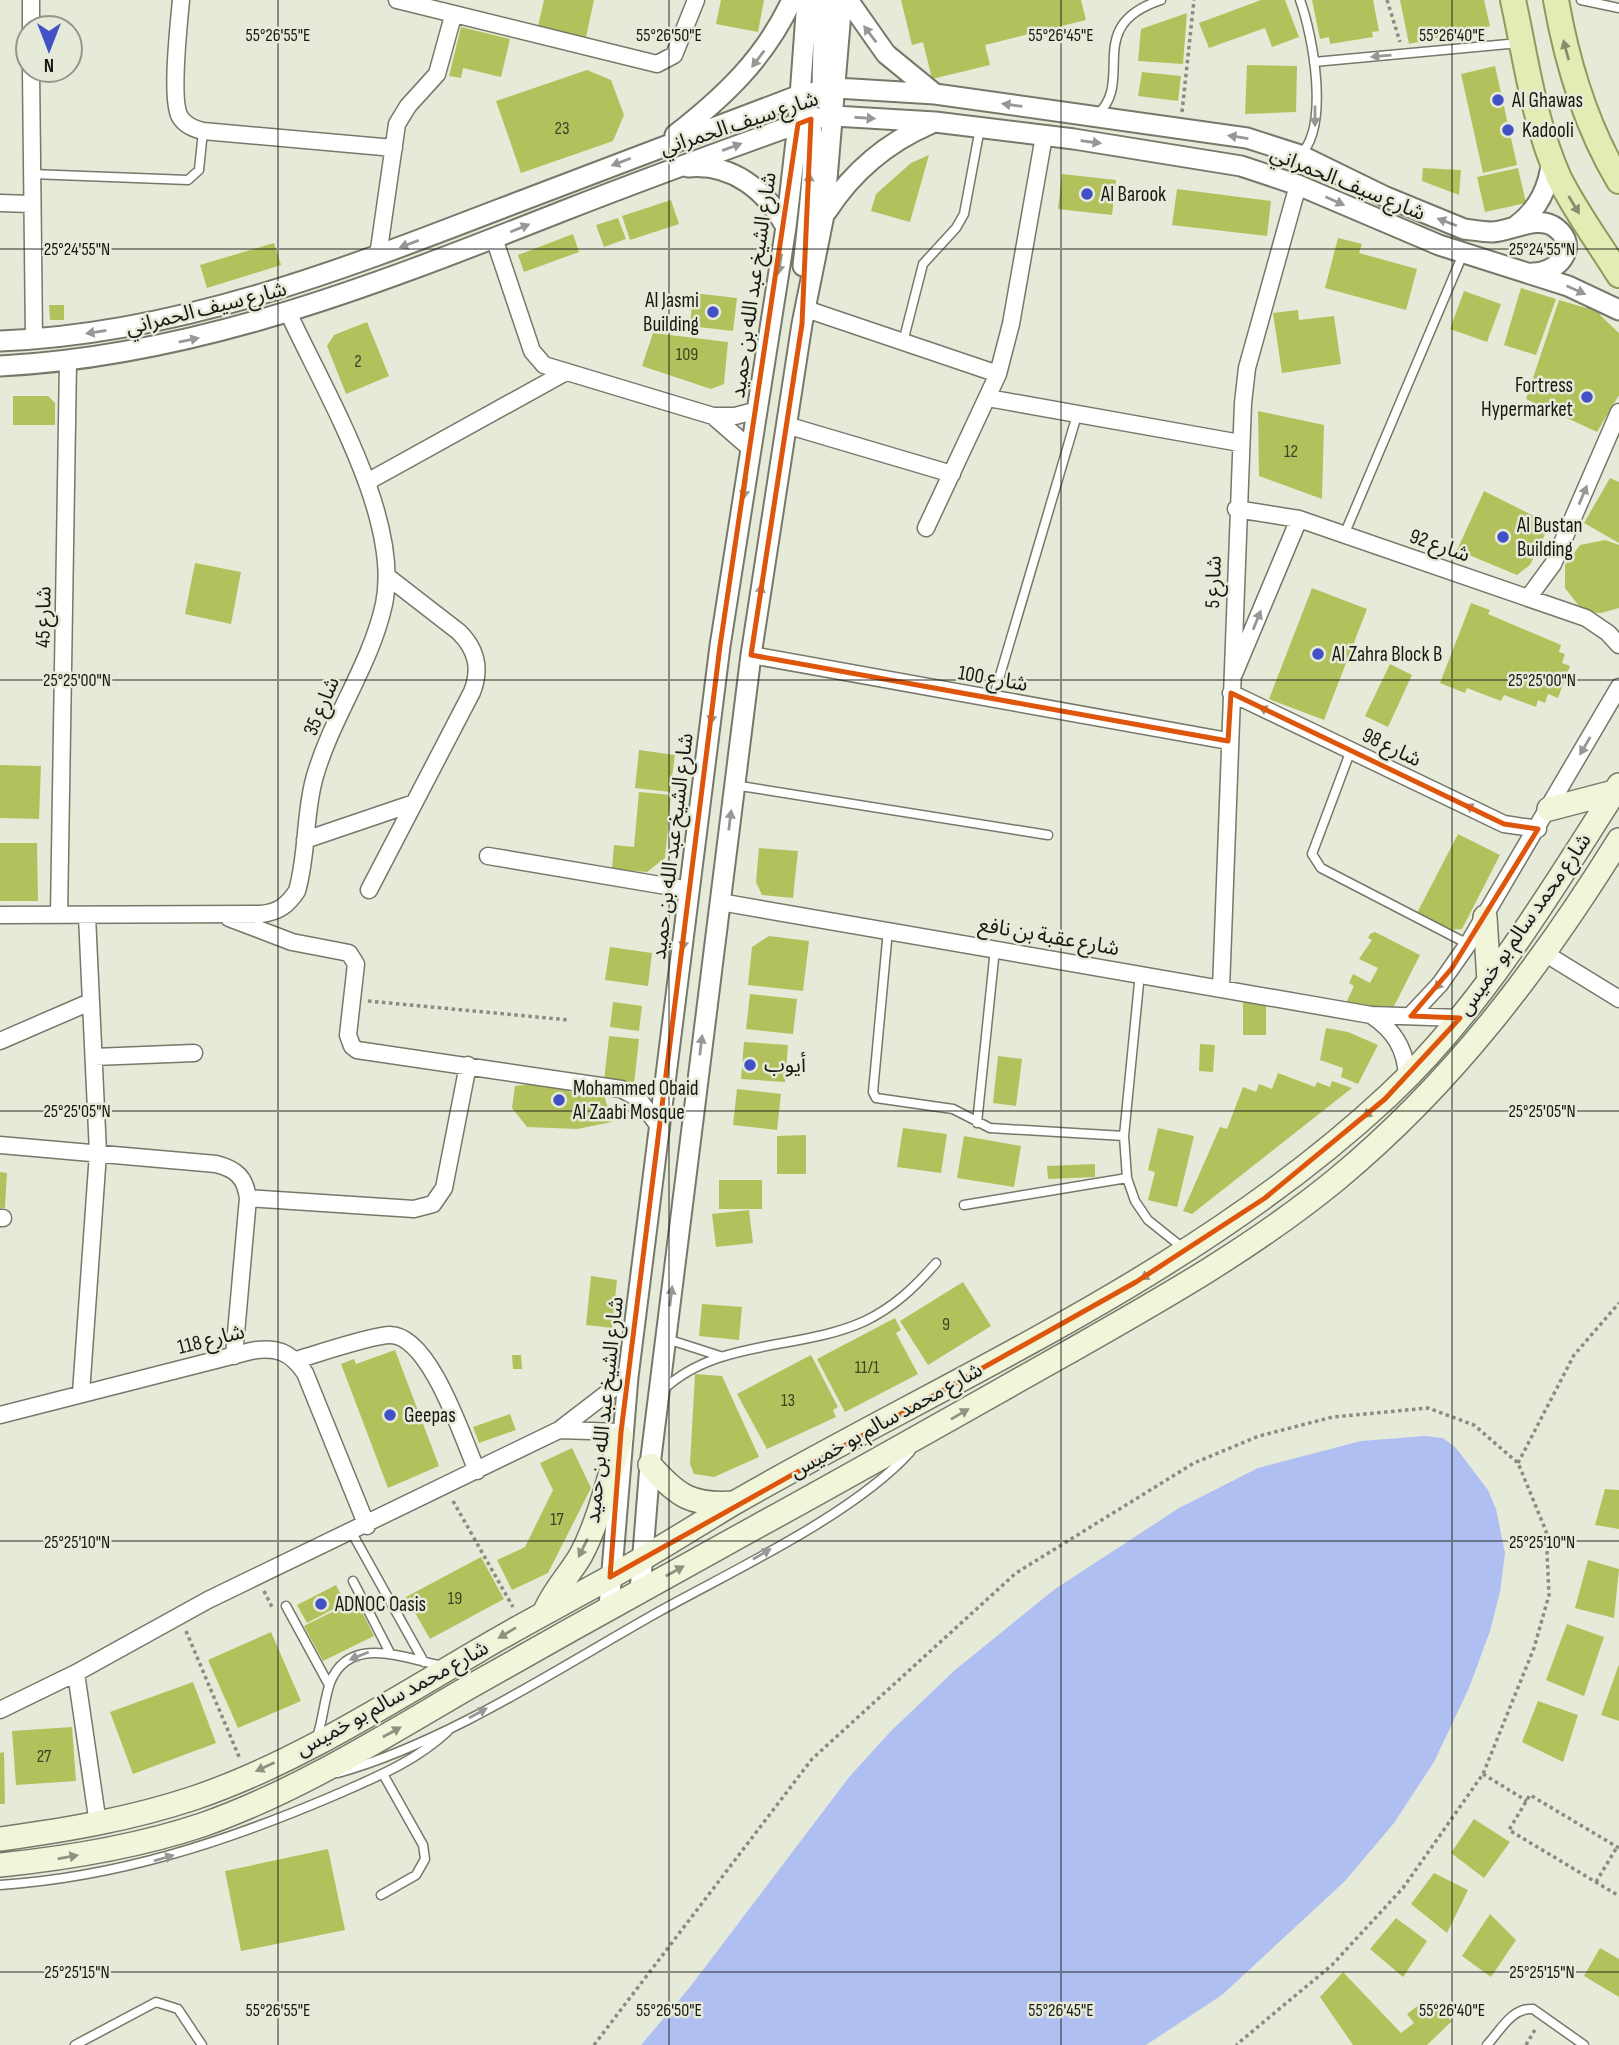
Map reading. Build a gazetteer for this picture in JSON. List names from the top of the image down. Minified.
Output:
{"streets":{"main road":["شارع محمد سالم بو خميس"],"street":["شارع سيف الحمراني","شارع الشيخ عبد الله بن حميد","شارع 92","شارع 5","شارع 45","شارع 100","شارع 35","شارع 98","شارع عقبة بن نافع","شارع 118"]},"crossings":[["شارع سيف الحمراني","شارع الشيخ عبد الله بن حميد"],["شارع سيف الحمراني","شارع 5"],["شارع سيف الحمراني","شارع 45"],["شارع سيف الحمراني","شارع 35"],["شارع الشيخ عبد الله بن حميد","شارع محمد سالم بو خميس"],["شارع 92","شارع 5"],["شارع 5","شارع 100"],["شارع 5","شارع 98"],["شارع 5","شارع عقبة بن نافع"],["شارع 45","شارع 35"],["شارع محمد سالم بو خميس","شارع عقبة بن نافع"]],"one_way":["شارع 98"],"places":["Al Ghawas","Kadooli","Al Barook","Al Jasmi Building","Fortress Hypermarket","Al Bustan Building","Al Zahra Block B","أيوب","Mohammed Obaid Al Zaabi Mosque","Geepas","ADNOC Oasis"],"house_numbers":["23","109","2","12","9","11/1","13","17","19","27"],"north":"bottom","coordinates":["55°26'55\"E","55°26'50\"E","55°26'45\"E","55°26'40\"E","25°24'55\"N","25°25'00\"N","25°25'05\"N","25°25'10\"N","25°25'15\"N"]}
